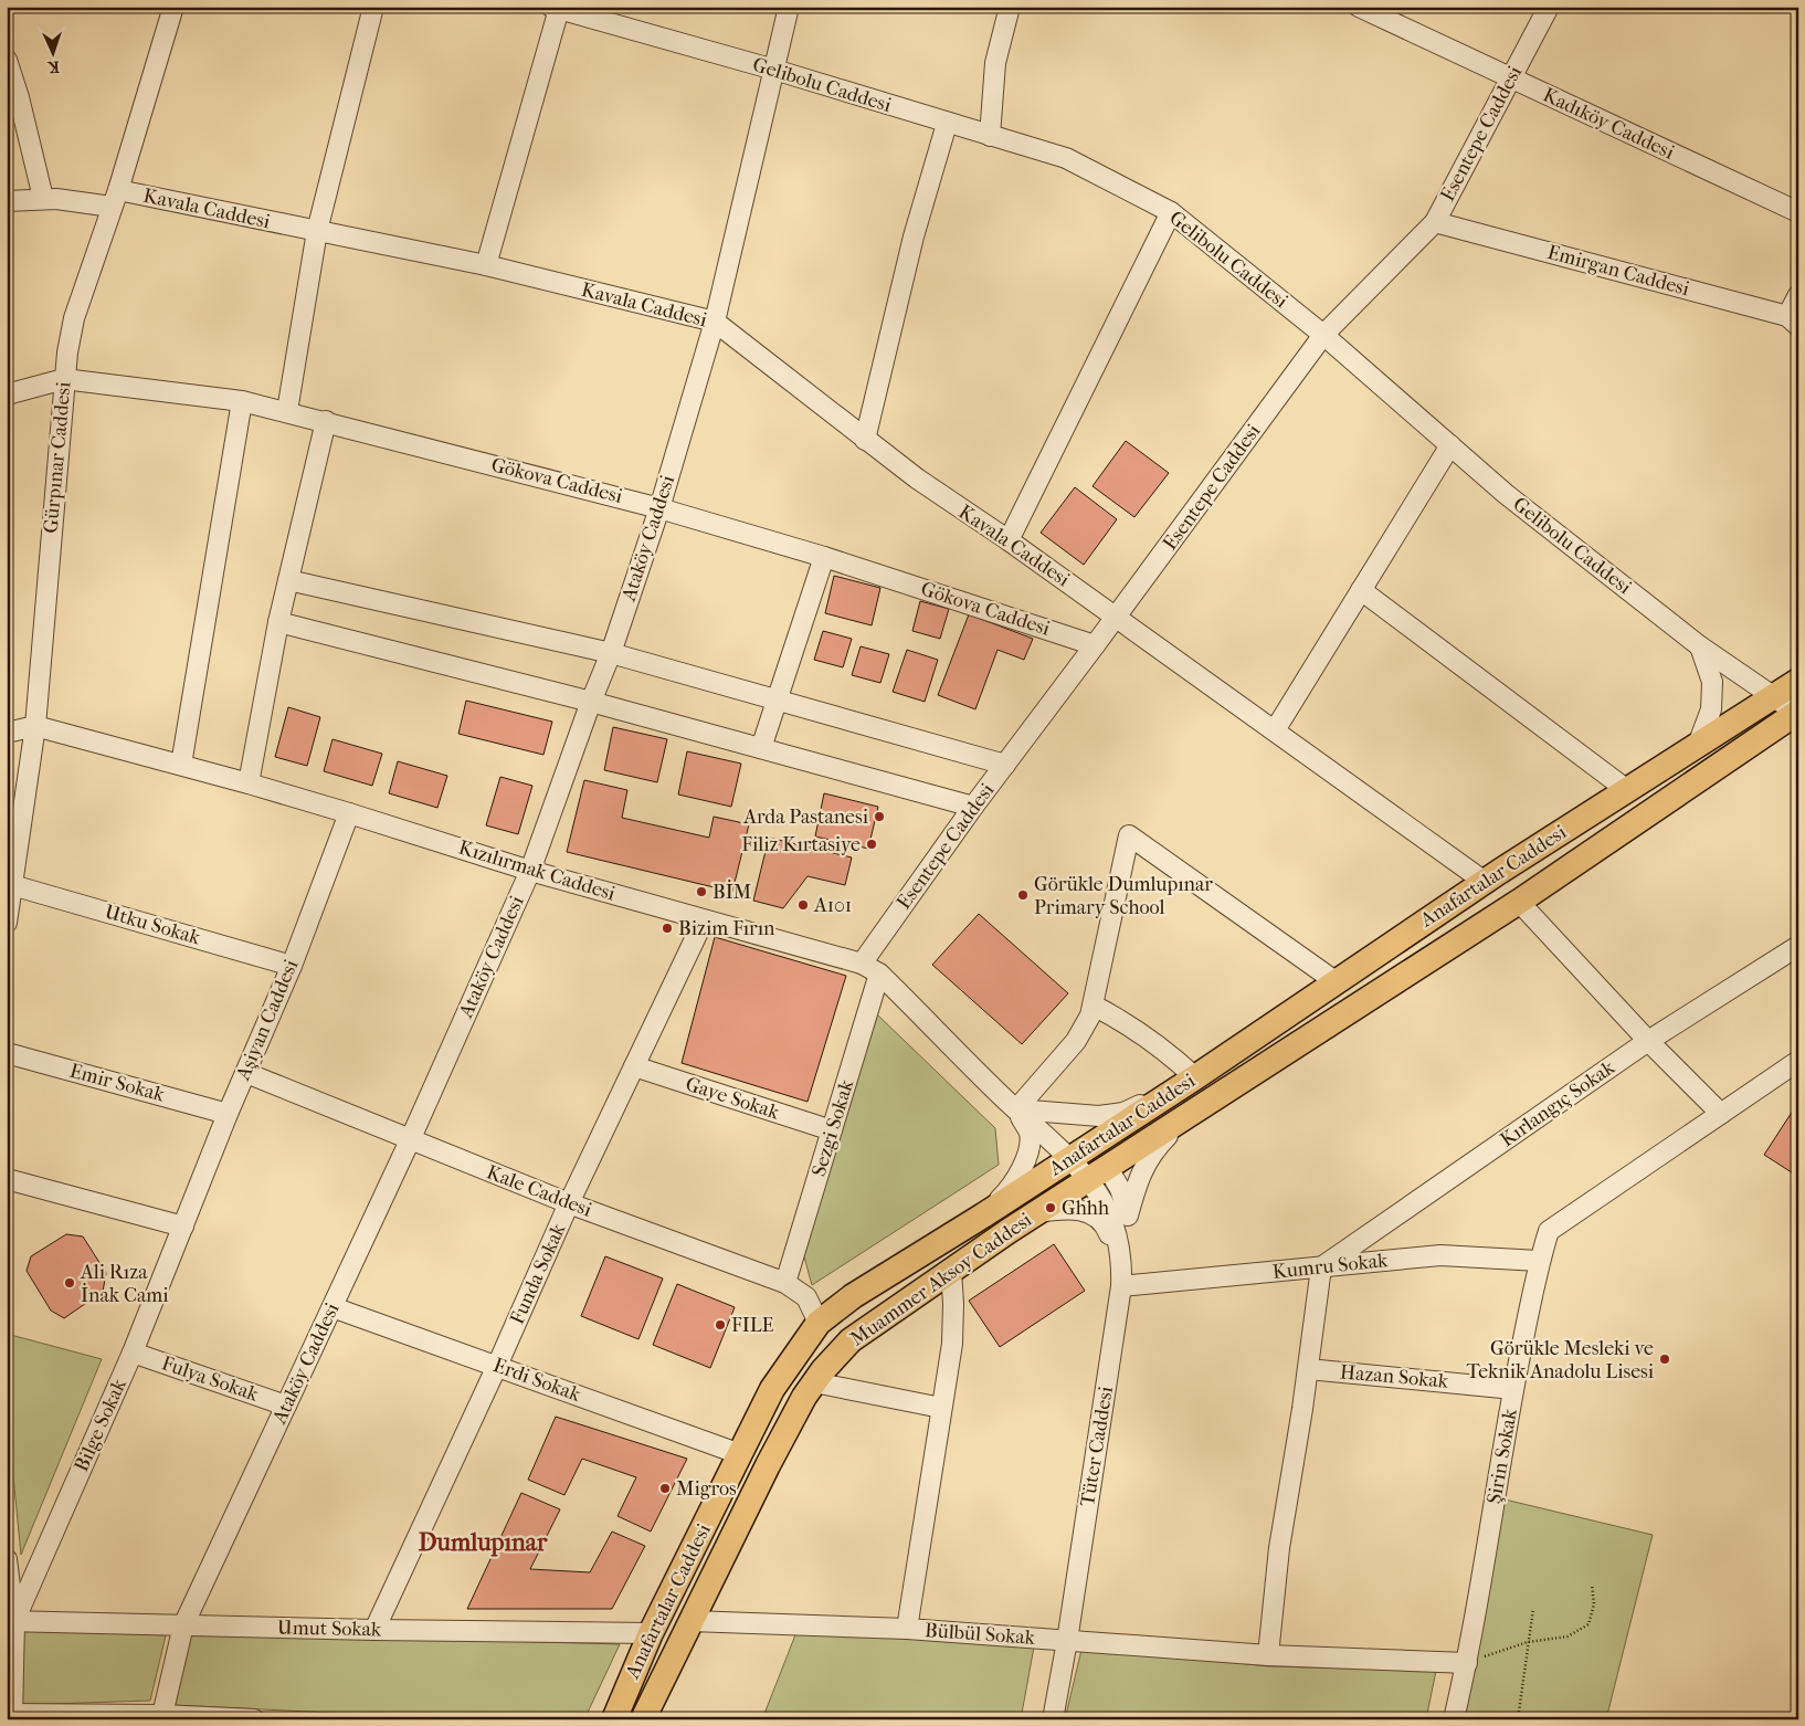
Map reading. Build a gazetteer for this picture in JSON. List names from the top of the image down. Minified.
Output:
{"streets":{"main road":["Anafartalar Caddesi","Muammer Aksoy Caddesi"],"street":["Gelibolu Caddesi","Kadıköy Caddesi","Esentepe Caddesi","Kavala Caddesi","Emirgan Caddesi","Gürpınar Caddesi","Gökova Caddesi","Ataköy Caddesi","Kızılırmak Caddesi","Utku Sokak","Aşiyan Caddesi","Emir Sokak","Gaye Sokak","Kırlangıç Sokak","Sezgi Sokak","Kale Caddesi","Kumru Sokak","Funda Sokak","Hazan Sokak","Fulya Sokak","Erdi Sokak","Bilge Sokak","Tüter Caddesi","Şirin Sokak","Umut Sokak","Bülbül Sokak"]},"crossings":[["Gelibolu Caddesi","Esentepe Caddesi"],["Gelibolu Caddesi","Ataköy Caddesi"],["Gelibolu Caddesi","Anafartalar Caddesi"],["Kadıköy Caddesi","Esentepe Caddesi"],["Esentepe Caddesi","Kavala Caddesi"],["Esentepe Caddesi","Emirgan Caddesi"],["Esentepe Caddesi","Gökova Caddesi"],["Esentepe Caddesi","Kızılırmak Caddesi"],["Kavala Caddesi","Gürpınar Caddesi"],["Kavala Caddesi","Ataköy Caddesi"],["Kavala Caddesi","Anafartalar Caddesi"],["Gürpınar Caddesi","Gökova Caddesi"],["Gürpınar Caddesi","Kızılırmak Caddesi"],["Gürpınar Caddesi","Utku Sokak"],["Gökova Caddesi","Ataköy Caddesi"],["Ataköy Caddesi","Kızılırmak Caddesi"],["Ataköy Caddesi","Kale Caddesi"],["Ataköy Caddesi","Fulya Sokak"],["Ataköy Caddesi","Erdi Sokak"],["Ataköy Caddesi","Umut Sokak"],["Kızılırmak Caddesi","Aşiyan Caddesi"],["Kızılırmak Caddesi","Sezgi Sokak"],["Kızılırmak Caddesi","Funda Sokak"],["Anafartalar Caddesi","Kale Caddesi"],["Anafartalar Caddesi","Muammer Aksoy Caddesi"],["Anafartalar Caddesi","Erdi Sokak"],["Anafartalar Caddesi","Tüter Caddesi"],["Anafartalar Caddesi","Umut Sokak"],["Utku Sokak","Aşiyan Caddesi"],["Aşiyan Caddesi","Emir Sokak"],["Aşiyan Caddesi","Kale Caddesi"],["Aşiyan Caddesi","Bilge Sokak"],["Gaye Sokak","Sezgi Sokak"],["Gaye Sokak","Funda Sokak"],["Kırlangıç Sokak","Kumru Sokak"],["Sezgi Sokak","Kale Caddesi"],["Kale Caddesi","Funda Sokak"],["Kumru Sokak","Tüter Caddesi"],["Kumru Sokak","Şirin Sokak"],["Funda Sokak","Erdi Sokak"],["Funda Sokak","Umut Sokak"],["Muammer Aksoy Caddesi","Tüter Caddesi"],["Muammer Aksoy Caddesi","Bülbül Sokak"],["Hazan Sokak","Şirin Sokak"],["Fulya Sokak","Bilge Sokak"],["Bilge Sokak","Umut Sokak"],["Tüter Caddesi","Bülbül Sokak"],["Şirin Sokak","Bülbül Sokak"]],"districts":["Dumlupınar"],"places":["Arda Pastanesi","Filiz Kırtasiye","BİM","Görükle Dumlupınar Primary School","A101","Bizim Fırın","Ghhh","Ali Rıza İnak Cami","FILE","Görükle Mesleki ve Teknik Anadolu Lisesi","Migros"],"north":"bottom"}
